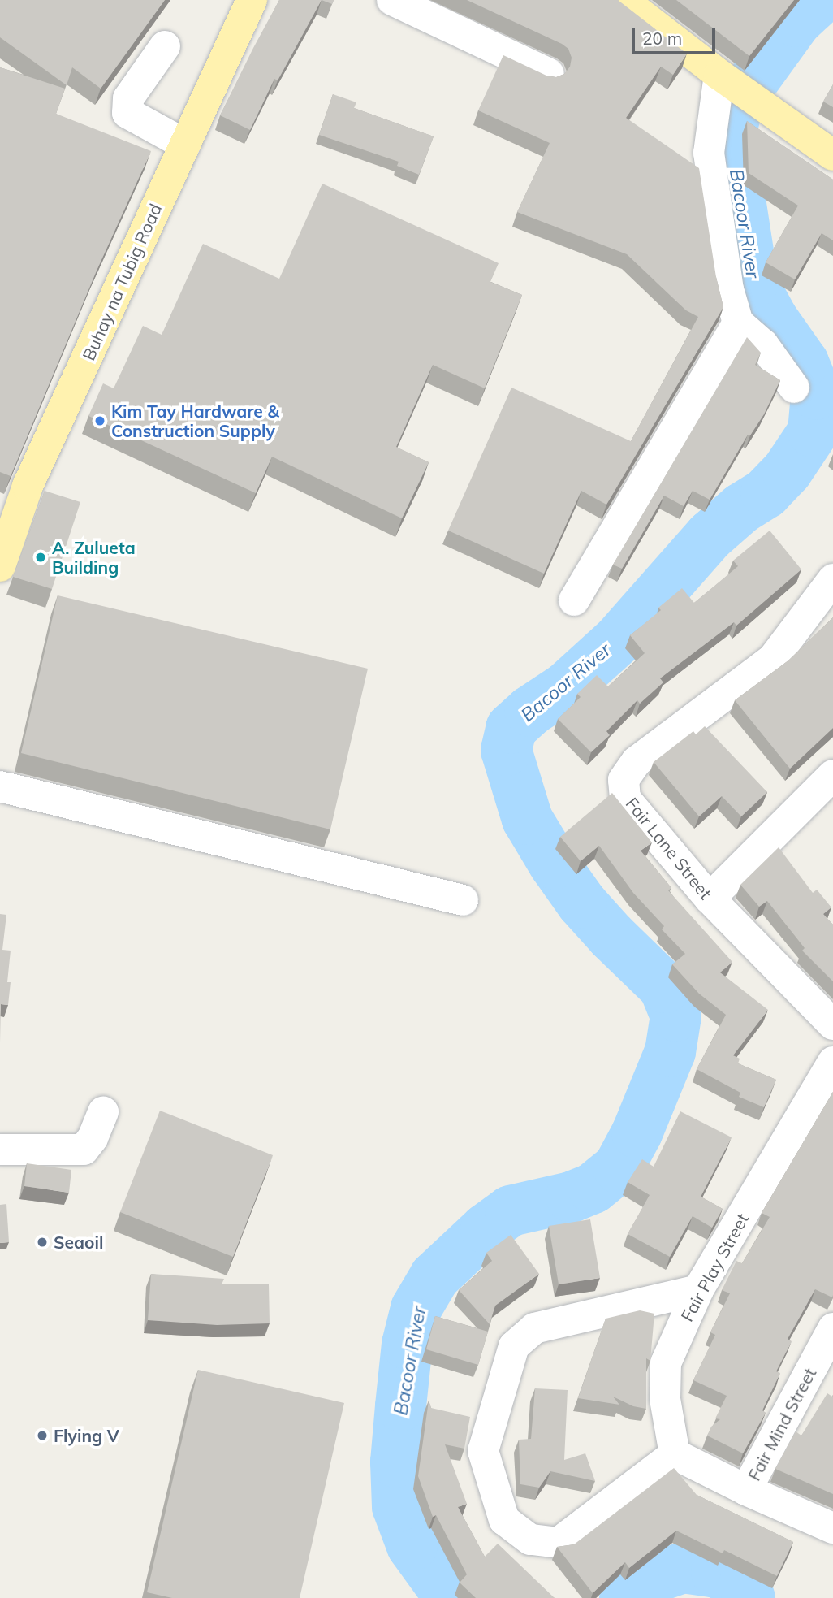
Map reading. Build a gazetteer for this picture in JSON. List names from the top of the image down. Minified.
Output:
{"streets":{"main road":["Buhay na Tubig Road"],"street":["Fair Lane Street","Fair Play Street","Fair Mind Street"]},"water":["Bacoor River"],"places":["Kim Tay Hardware & Construction Supply","A. Zulueta Building","Seaoil","Flying V"],"scale_bar":"20 m"}
